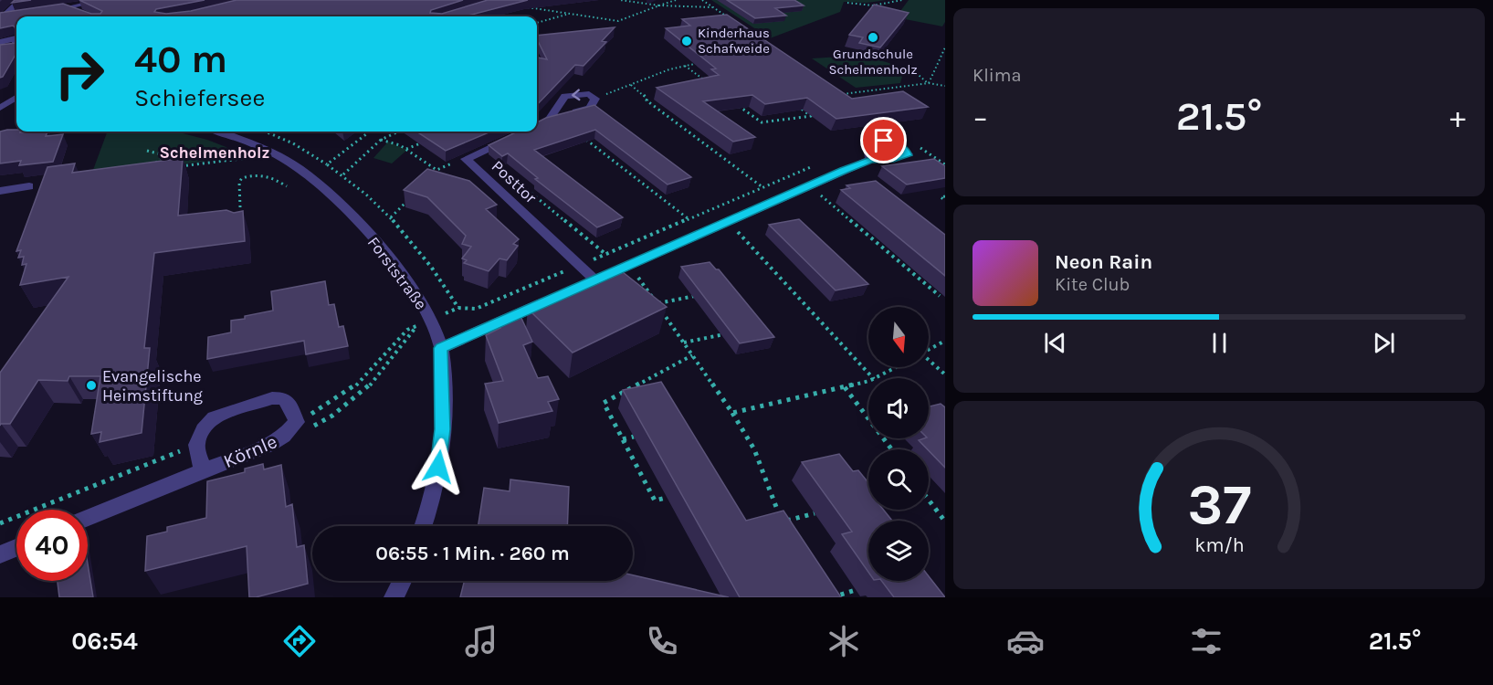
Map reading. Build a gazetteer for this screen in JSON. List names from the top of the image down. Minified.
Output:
{"streets":{"street":["Posttor","Forststraße","Körnle"]},"districts":["Schelmenholz"],"places":["Grundschule Schelmenholz","Kinderhaus Schafweide","Evangelische Heimstiftung"],"north":"bottom","page":{"tile":"Klima","turn":["40 m","Schiefersee"],"heat":["−","21.5°","+"],"song":["Neon Rain","Kite Club"],"limit":"40","trip":"06:55 · 1 Min. · 260 m","tabs":["06:54","21.5°"],"gauge":["37","km/h"]}}
